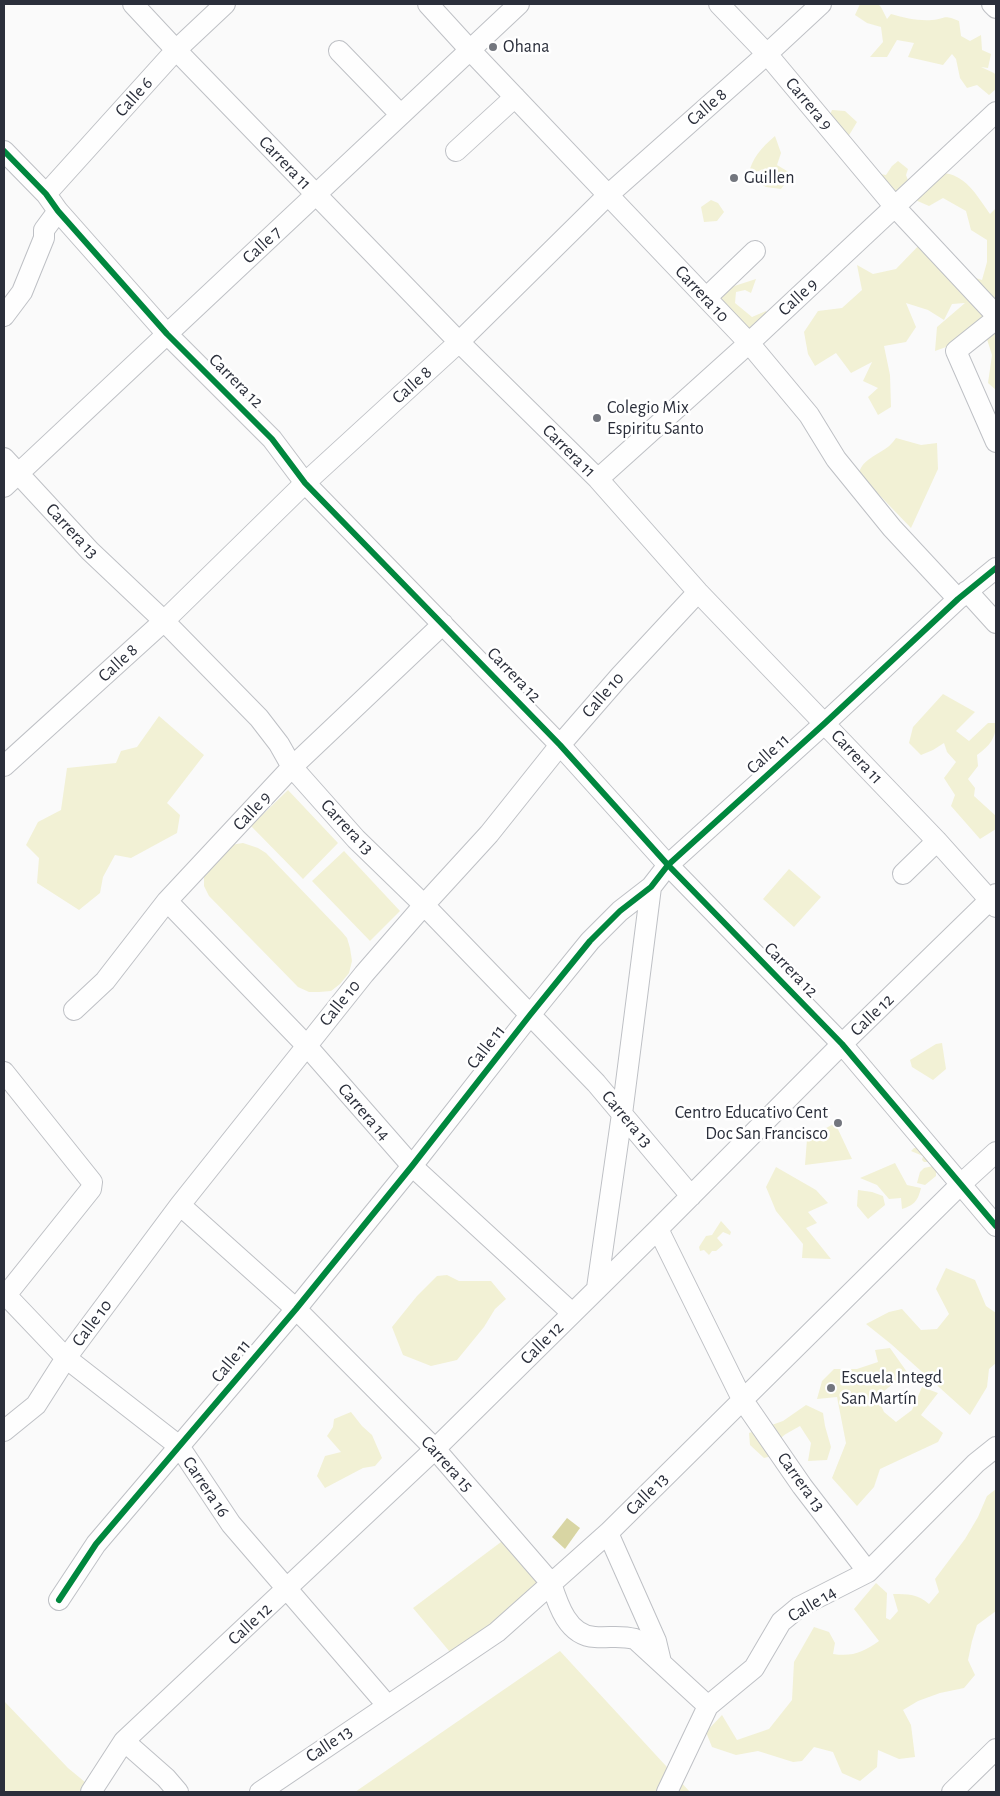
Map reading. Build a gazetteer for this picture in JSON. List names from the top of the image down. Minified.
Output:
{"streets":{"street":["Calle 6","Carrera 9","Calle 8","Carrera 11","Calle 7","Carrera 10","Calle 9","Carrera 12","Carrera 13","Calle 10","Calle 11","Calle 12","Carrera 14","Carrera 15","Carrera 16","Calle 13","Calle 14"]},"crossings":[["Calle 6","Carrera 11"],["Calle 6","Carrera 12"],["Carrera 9","Calle 8"],["Carrera 9","Calle 9"],["Calle 8","Carrera 11"],["Calle 8","Carrera 10"],["Calle 8","Carrera 12"],["Calle 8","Carrera 13"],["Carrera 11","Calle 7"],["Carrera 11","Calle 9"],["Carrera 11","Calle 10"],["Carrera 11","Calle 11"],["Carrera 11","Calle 12"],["Calle 7","Carrera 10"],["Calle 7","Carrera 12"],["Calle 7","Carrera 13"],["Carrera 10","Calle 9"],["Carrera 10","Calle 11"],["Calle 9","Carrera 12"],["Calle 9","Carrera 13"],["Calle 9","Carrera 14"],["Carrera 12","Calle 10"],["Carrera 12","Calle 11"],["Carrera 12","Calle 12"],["Carrera 12","Calle 13"],["Carrera 13","Calle 10"],["Carrera 13","Calle 11"],["Carrera 13","Calle 12"],["Carrera 13","Calle 13"],["Carrera 13","Calle 14"],["Calle 10","Carrera 14"],["Calle 10","Carrera 15"],["Calle 10","Carrera 16"],["Calle 11","Carrera 14"],["Calle 11","Carrera 15"],["Calle 11","Carrera 16"],["Calle 12","Carrera 14"],["Calle 12","Carrera 15"],["Calle 12","Carrera 16"],["Carrera 15","Calle 13"],["Carrera 15","Calle 14"],["Carrera 16","Calle 13"]],"places":["Ohana","Guillen","Colegio Mix Espiritu Santo","Centro Educativo Cent Doc San Francisco","Escuela Integd San Martín"]}
